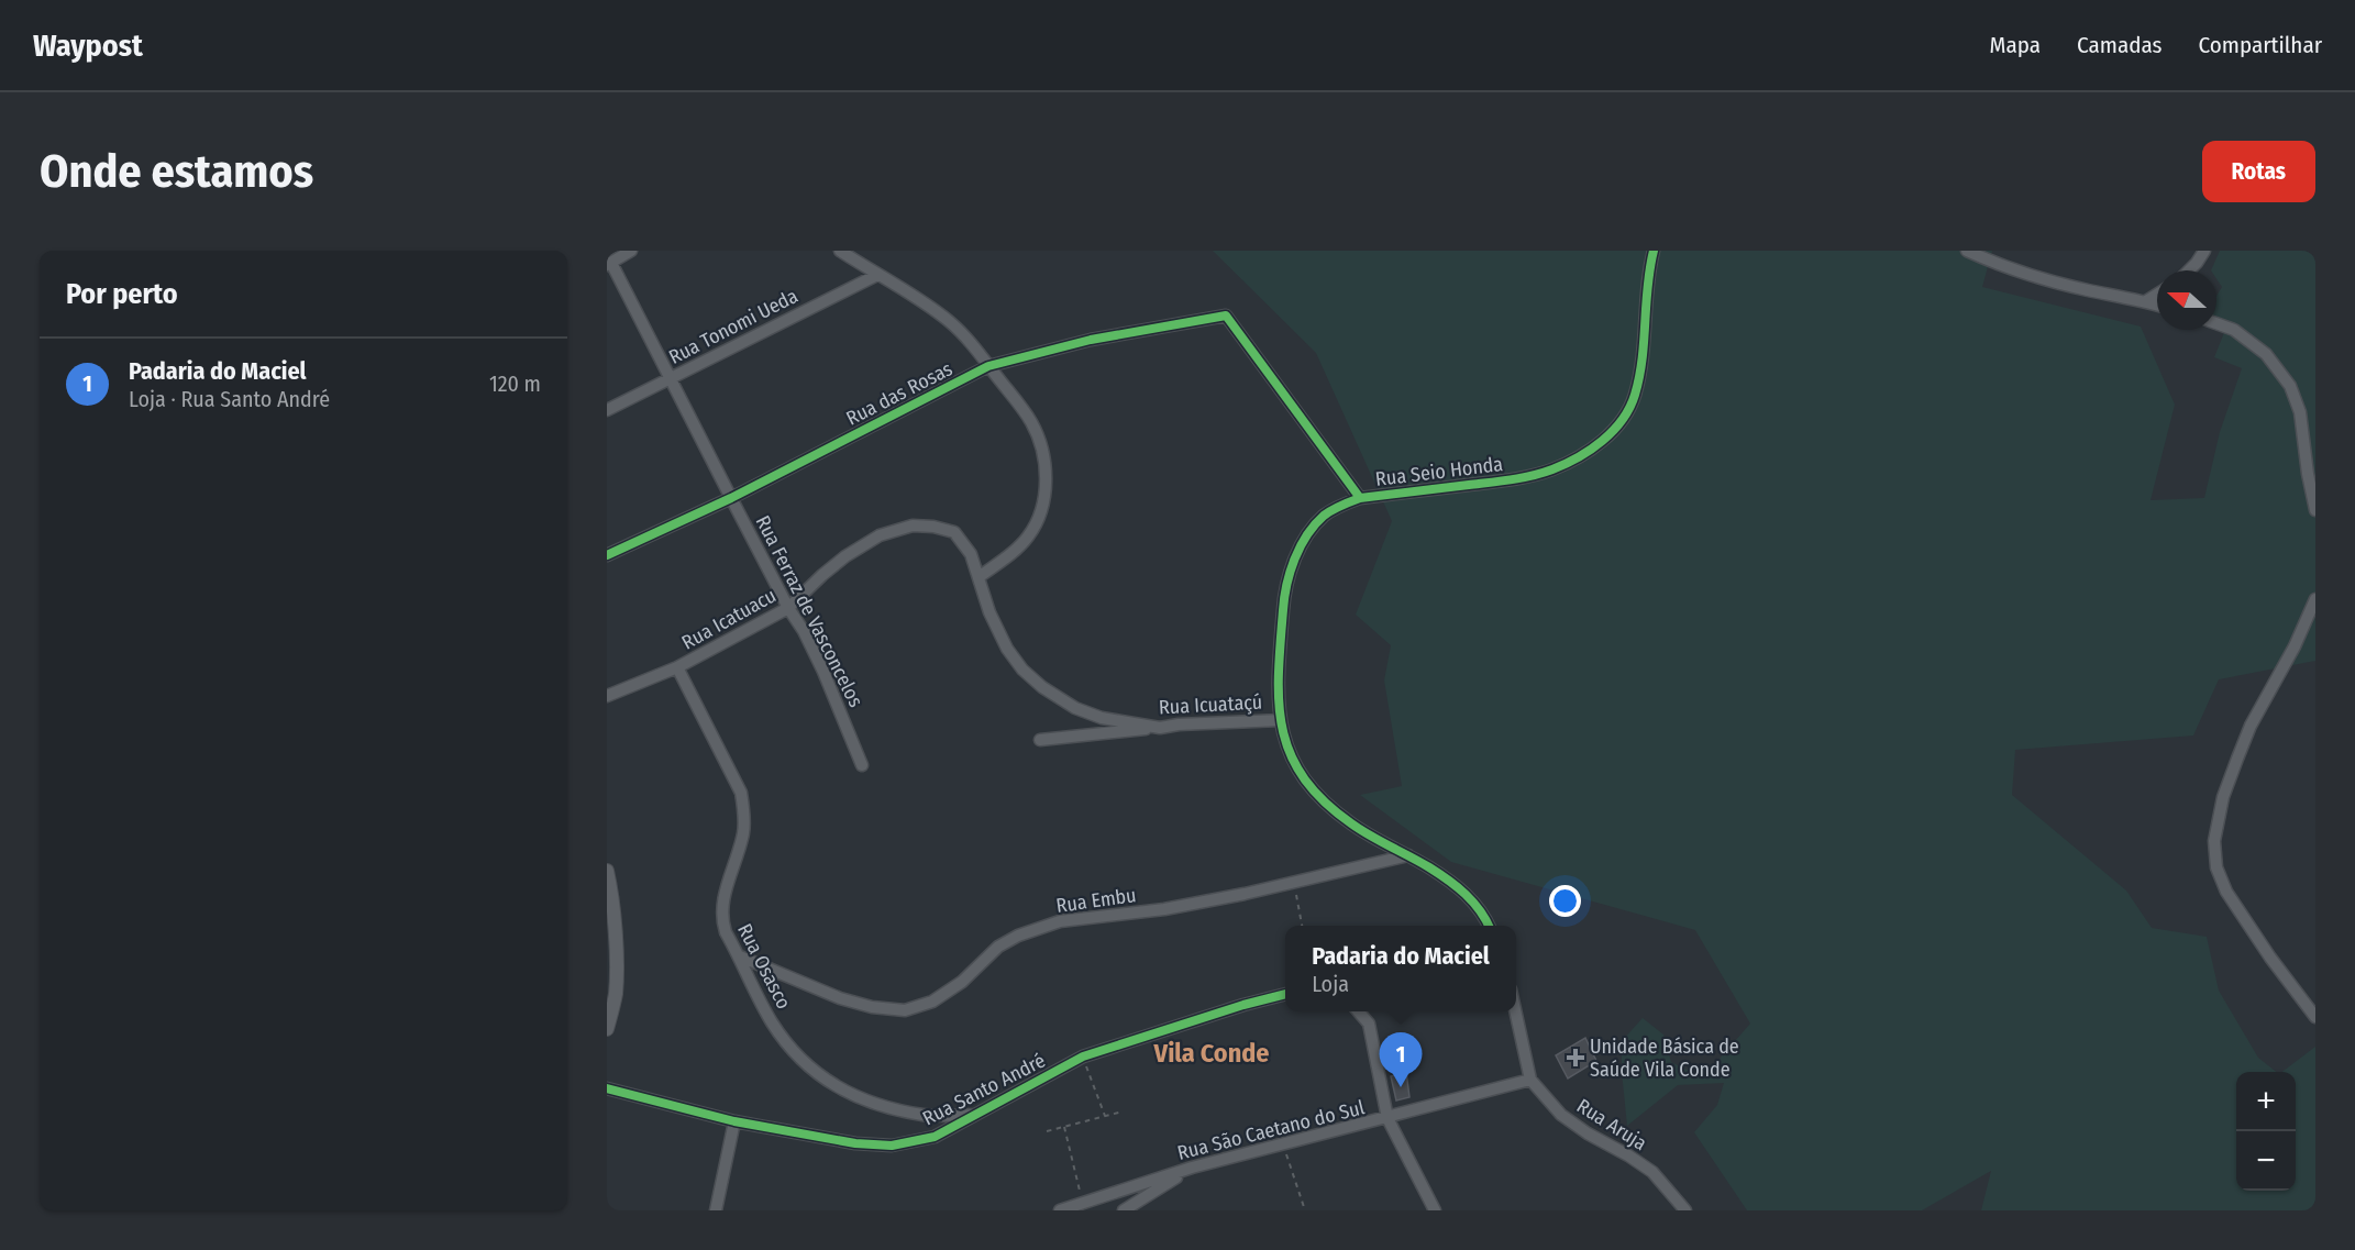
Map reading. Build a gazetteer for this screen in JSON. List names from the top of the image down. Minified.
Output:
{"streets":{"street":["Rua Tonomi Ueda","Rua das Rosas","Rua Seio Honda","Rua Ferraz de Vasconcelos","Rua Icatuacu","Rua Icuataçú","Rua Embu","Rua Osasco","Rua Santo André","Rua Aruja","Rua São Caetano do Sul"]},"crossings":[["Rua Tonomi Ueda","Rua Ferraz de Vasconcelos"],["Rua das Rosas","Rua Seio Honda"],["Rua das Rosas","Rua Ferraz de Vasconcelos"],["Rua Seio Honda","Rua Icuataçú"],["Rua Seio Honda","Rua Embu"],["Rua Ferraz de Vasconcelos","Rua Icatuacu"],["Rua Icatuacu","Rua Icuataçú"],["Rua Icatuacu","Rua Osasco"],["Rua Embu","Rua Osasco"],["Rua Osasco","Rua Santo André"],["Rua Aruja","Rua São Caetano do Sul"]],"districts":["Vila Conde"],"places":{"health":["Unidade Básica de Saúde Vila Conde"]},"north":"left","page":{"header":"Waypost","nav":["Mapa","Camadas","Compartilhar"],"buttons":"Rotas","title":"Onde estamos","heading":"Por perto","list":[{"mark":"1","name":"Padaria do Maciel","note":"Loja · Rua Santo André","value":"120 m"}],"popup":["Padaria do Maciel","Loja"],"pins":"1","map_buttons":["+","−"]}}
